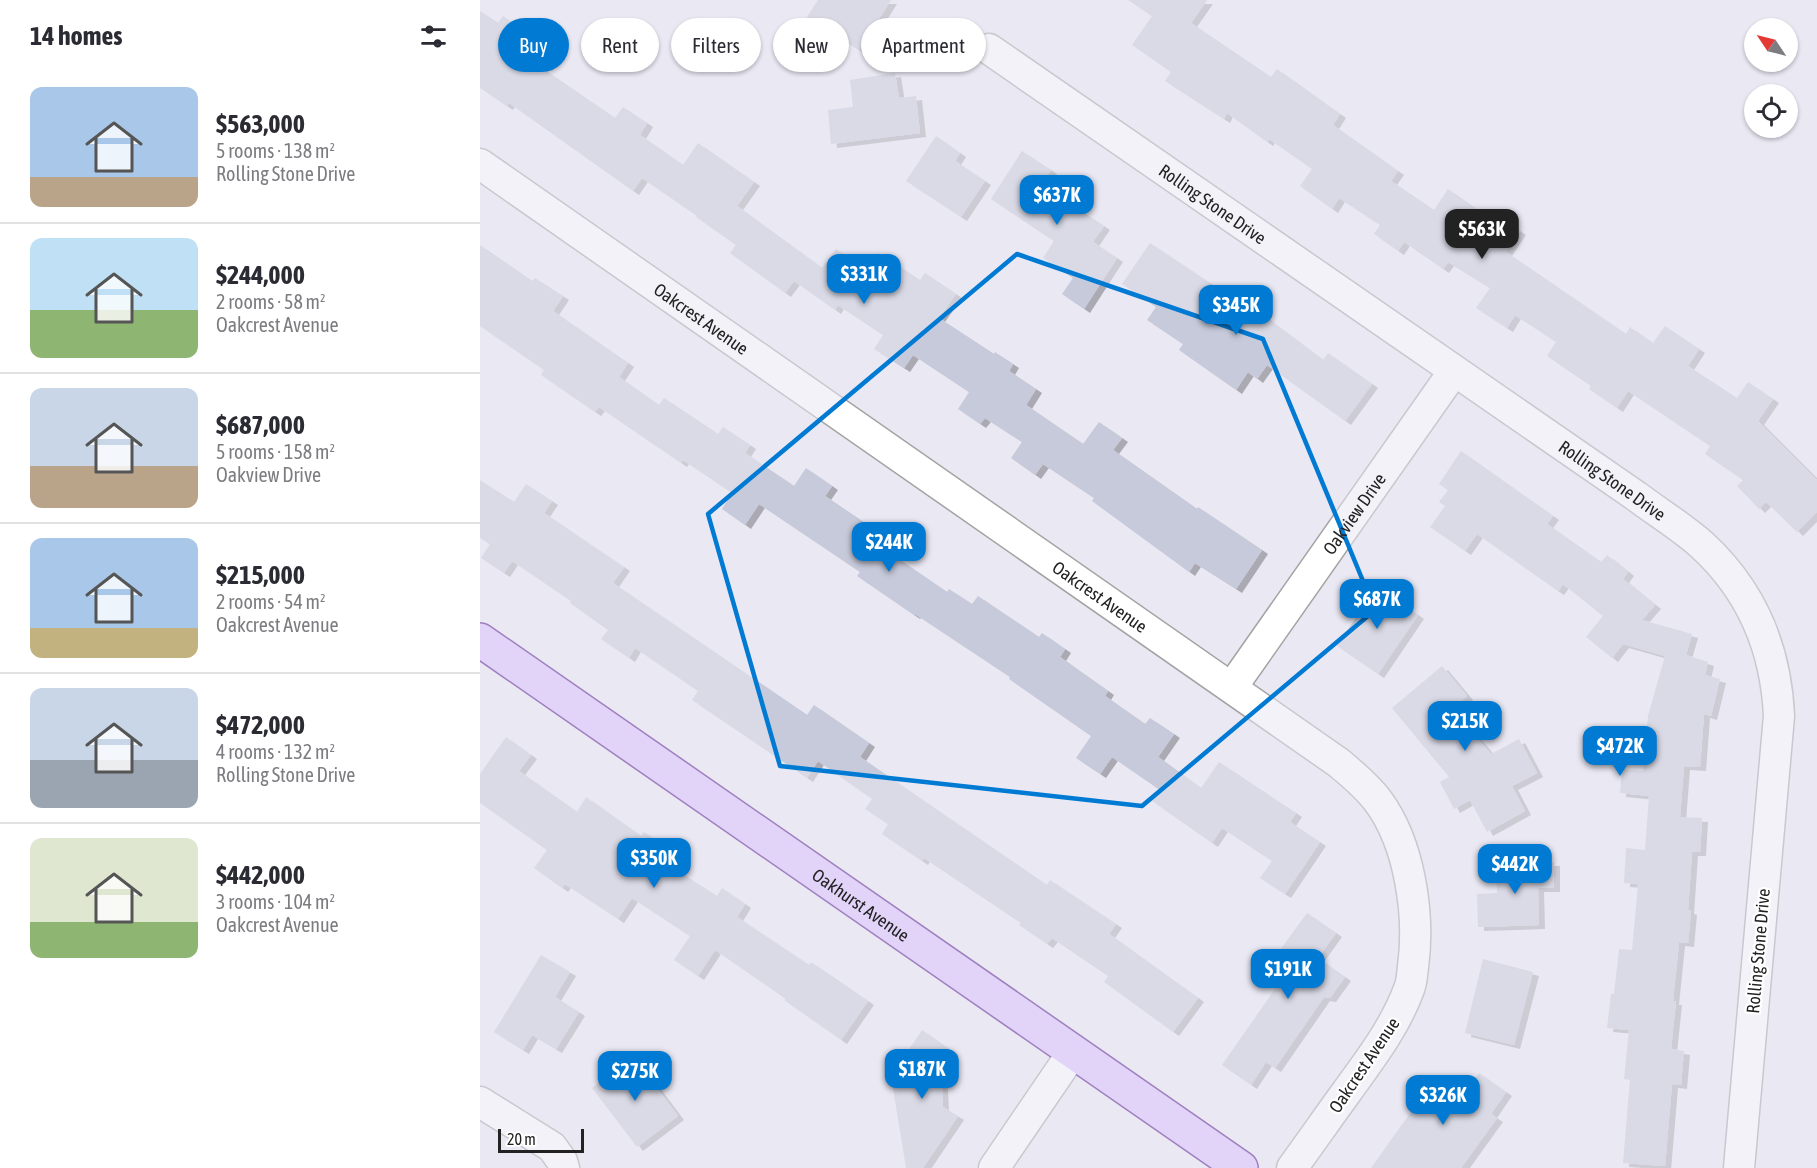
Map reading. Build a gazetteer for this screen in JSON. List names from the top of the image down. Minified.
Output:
{"streets":{"street":["Rolling Stone Drive","Oakcrest Avenue","Oakview Drive","Oakhurst Avenue"]},"crossings":[["Rolling Stone Drive","Oakview Drive"],["Oakcrest Avenue","Oakview Drive"]],"scale_bar":"20 m","north":"top left","page":{"heading":"14 homes","chip":["Buy","Rent","Filters","New","Apartment"],"list":[{"name":"$563,000","note":"5 rooms · 138 m² · Rolling Stone Drive"},{"name":"$244,000","note":"2 rooms · 58 m² · Oakcrest Avenue"},{"name":"$687,000","note":"5 rooms · 158 m² · Oakview Drive"},{"name":"$215,000","note":"2 rooms · 54 m² · Oakcrest Avenue"},{"name":"$472,000","note":"4 rooms · 132 m² · Rolling Stone Drive"},{"name":"$442,000","note":"3 rooms · 104 m² · Oakcrest Avenue"}],"price":["$637K","$563K","$331K","$345K","$244K","$687K","$215K","$472K","$350K","$442K","$191K","$187K","$275K","$326K"],"scale":"20 m"}}
